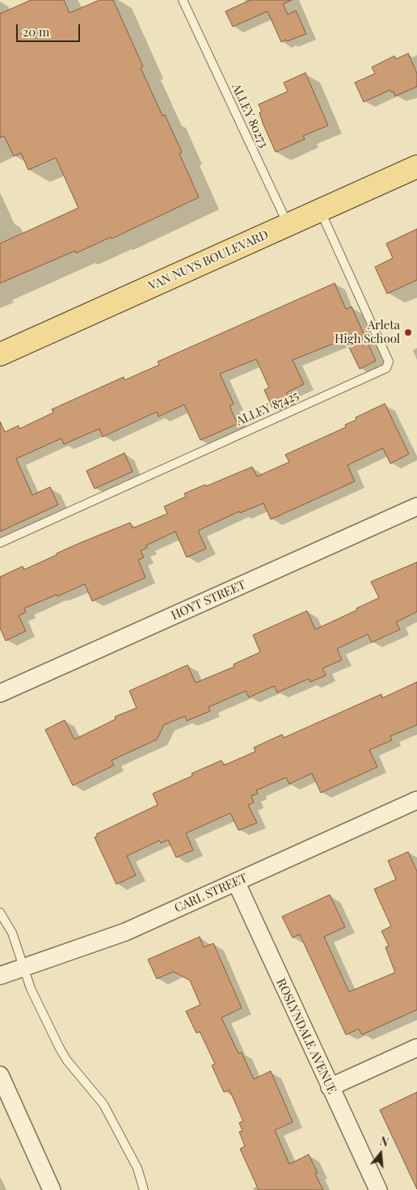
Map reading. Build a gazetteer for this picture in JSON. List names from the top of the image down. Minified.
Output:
{"streets":{"main road":["VAN NUYS BOULEVARD"],"street":["HOYT STREET","CARL STREET","ROSLYNDALE AVENUE"],"lane":["ALLEY 80273","ALLEY 87425"]},"crossings":[["ALLEY 80273","VAN NUYS BOULEVARD"],["VAN NUYS BOULEVARD","ALLEY 87425"],["CARL STREET","ROSLYNDALE AVENUE"]],"places":["Arleta High School"],"scale_bar":"20 m","north":"top"}
